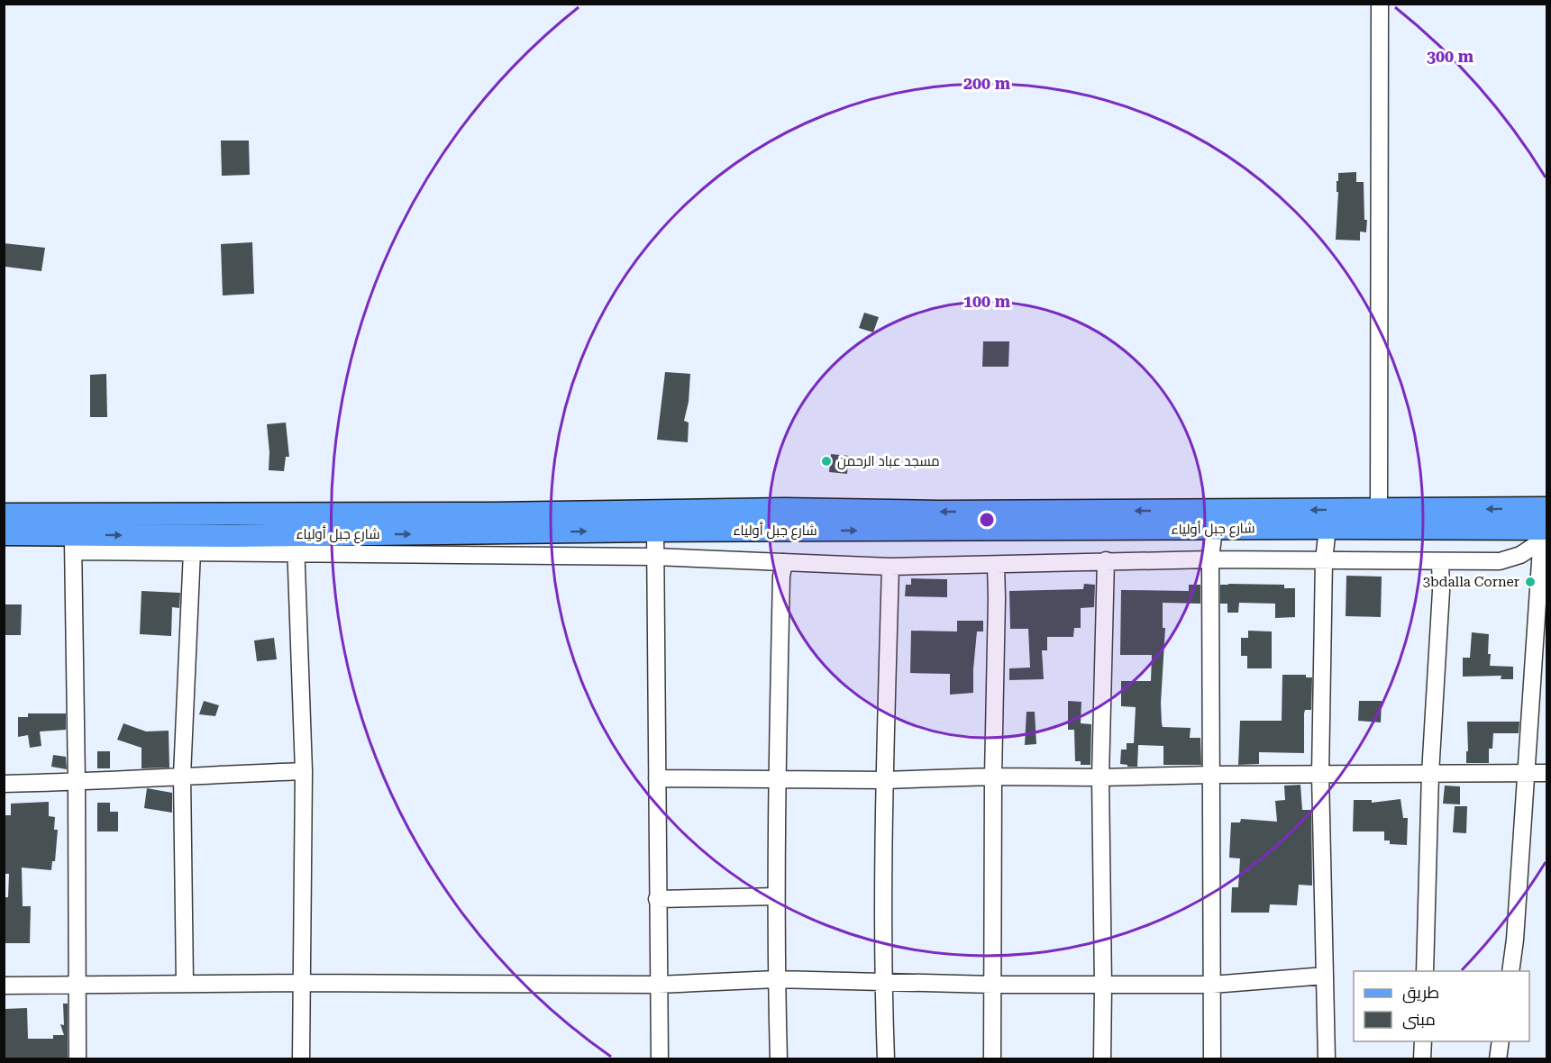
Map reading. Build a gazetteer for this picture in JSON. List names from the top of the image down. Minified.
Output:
{"streets":{"main road":["شارع جبل أولياء"]},"places":["مسجد عباد الرحمن","3bdalla Corner"],"legend":["طريق","مبنى"],"rings":["300 m","200 m","100 m"]}
